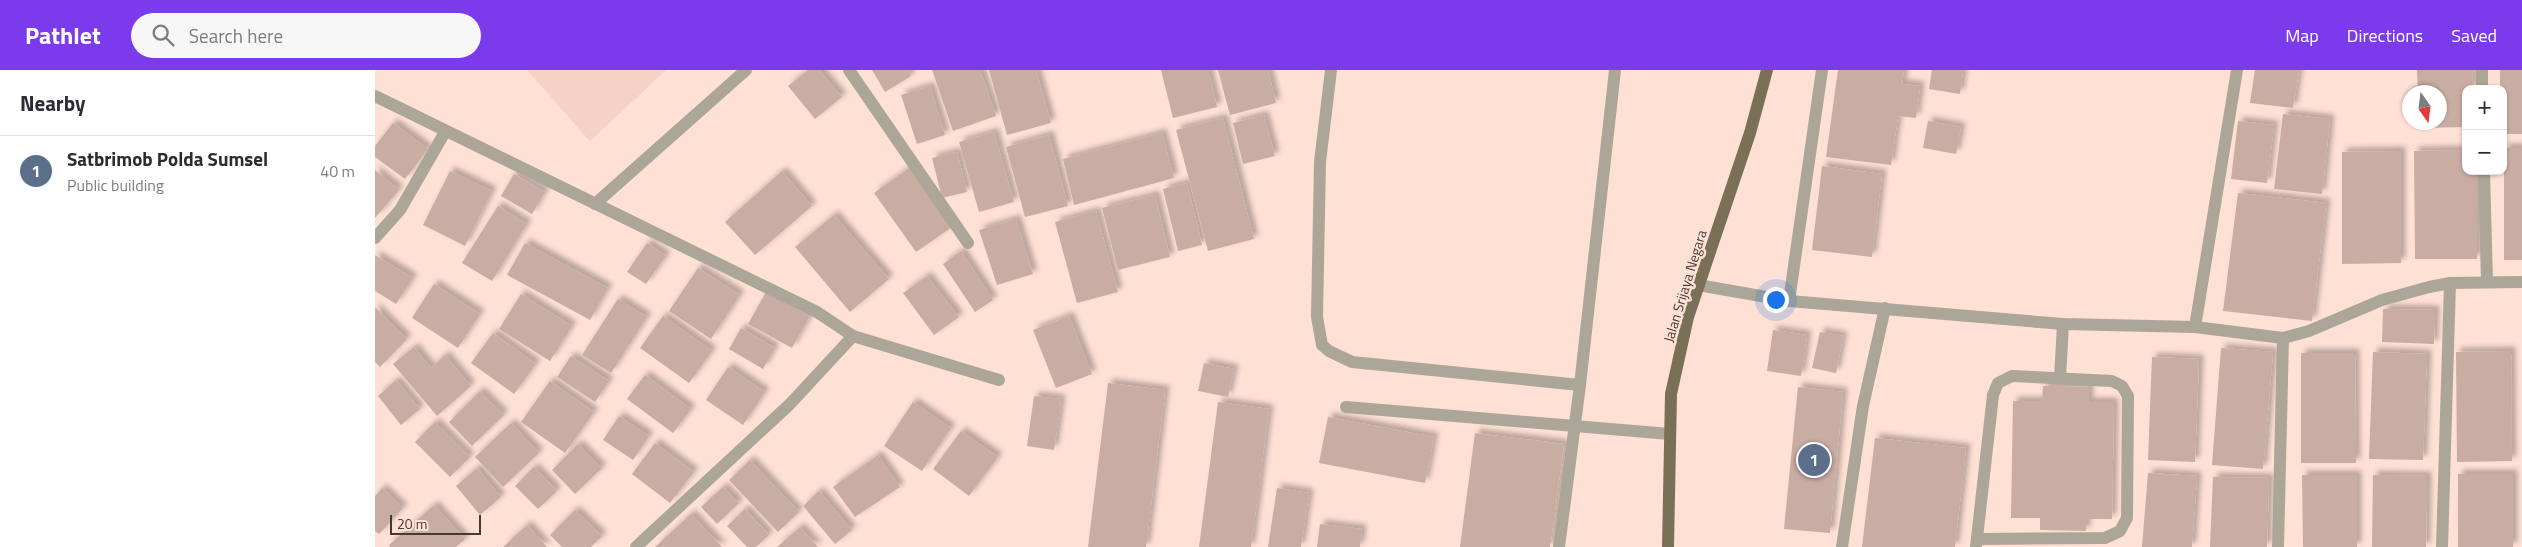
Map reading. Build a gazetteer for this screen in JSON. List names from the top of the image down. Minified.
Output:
{"streets":{"main road":["Jalan Srijaya Negara"]},"scale_bar":"20 m","north":"bottom","page":{"header":"Pathlet","search":"Search here","nav":["Map","Directions","Saved"],"heading":"Nearby","map_buttons":["+","−"],"list":[{"mark":"1","name":"Satbrimob Polda Sumsel","note":"Public building","value":"40 m"}],"pins":"1","scale":"20 m"}}
